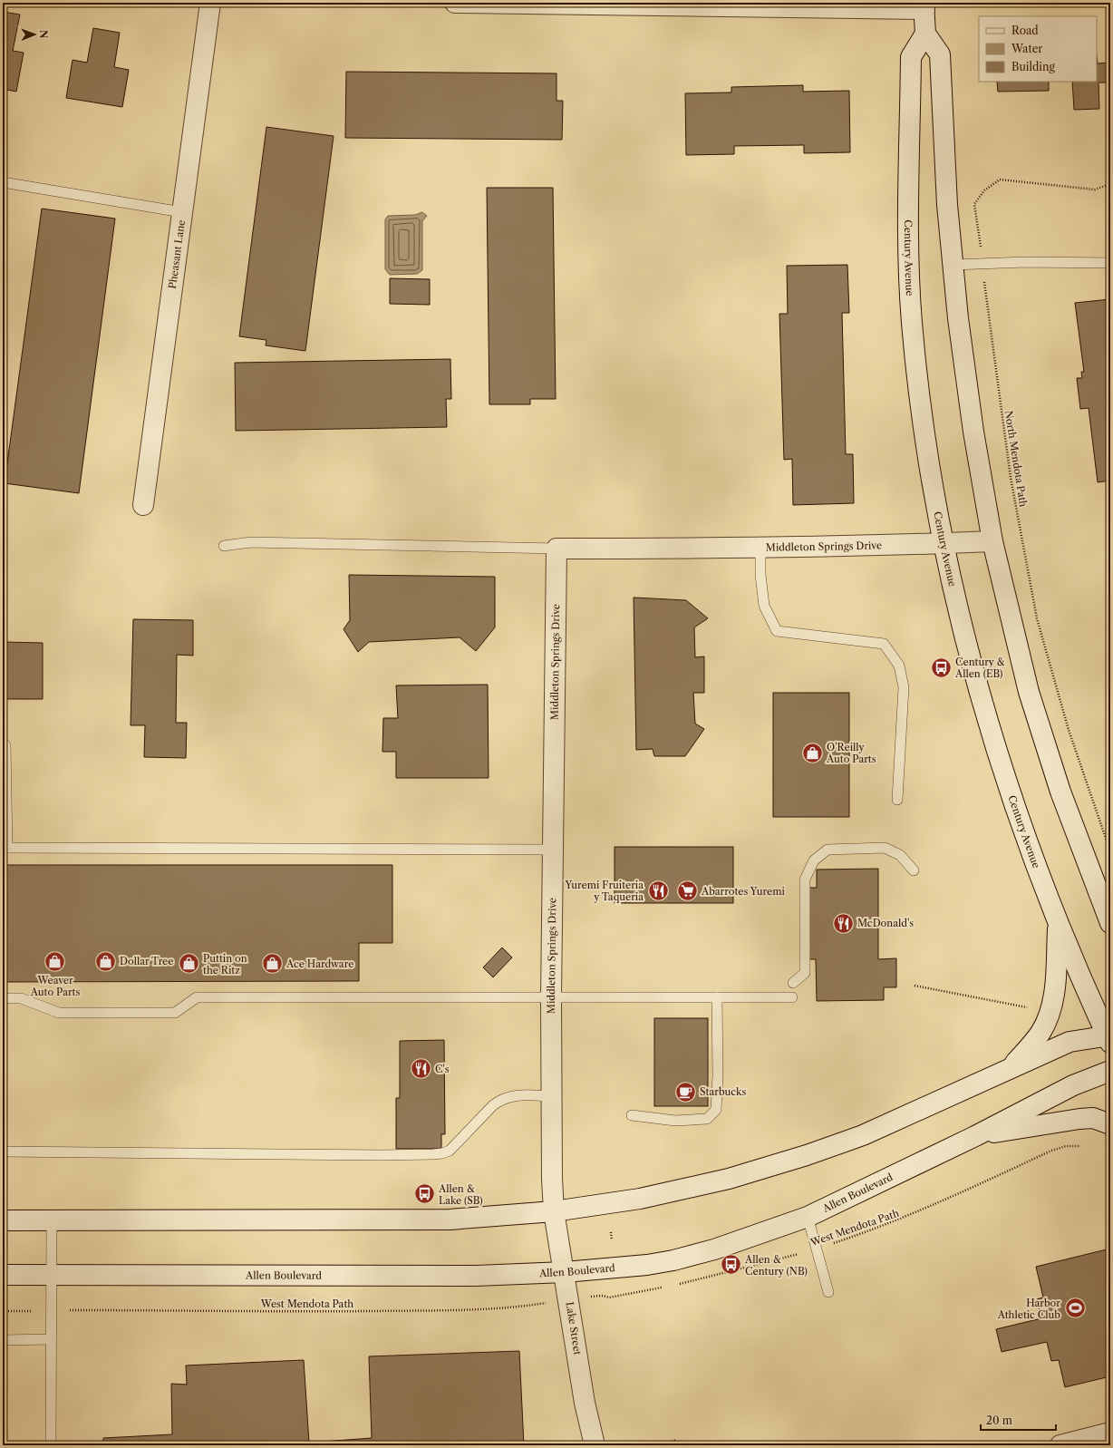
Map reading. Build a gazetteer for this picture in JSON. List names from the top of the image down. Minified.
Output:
{"streets":{"main road":["Pheasant Lane","Century Avenue","Middleton Springs Drive","Allen Boulevard","Lake Street"],"path":["North Mendota Path","West Mendota Path"]},"crossings":[["Century Avenue","Middleton Springs Drive"],["Middleton Springs Drive","Lake Street"],["Allen Boulevard","Lake Street"]],"places":{"bus stop":["Century & Allen (EB)","Allen & Lake (SB)","Allen & Century (NB)"],"shop":["O'Reilly Auto Parts","Dollar Tree","Weaver Auto Parts","Puttin on the Ritz","Ace Hardware"],"restaurant":["Yuremi Fruiteria y Taqueria","McDonald's","C's"],"supermarket":["Abarrotes Yuremi"],"cafe":["Starbucks"],"sports":["Harbor Athletic Club"]},"legend":["Road","Water","Building"],"scale_bar":"20 m","north":"right"}
